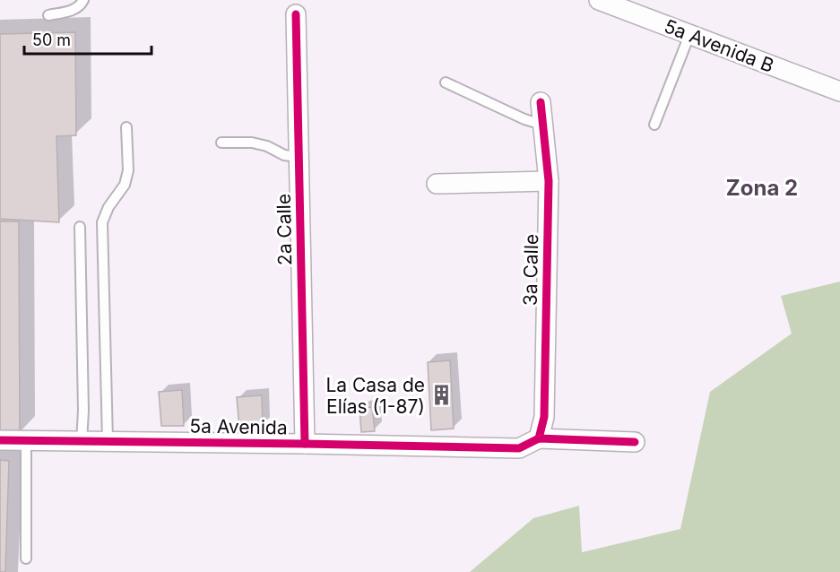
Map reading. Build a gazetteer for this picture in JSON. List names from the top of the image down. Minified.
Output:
{"streets":{"street":["5a Avenida B","2a Calle","3a Calle","5a Avenida"]},"crossings":[["2a Calle","5a Avenida"],["3a Calle","5a Avenida"]],"districts":["Zona 2"],"places":{"building":["La Casa de Elías (1-87)"]},"scale_bar":"50 m"}
